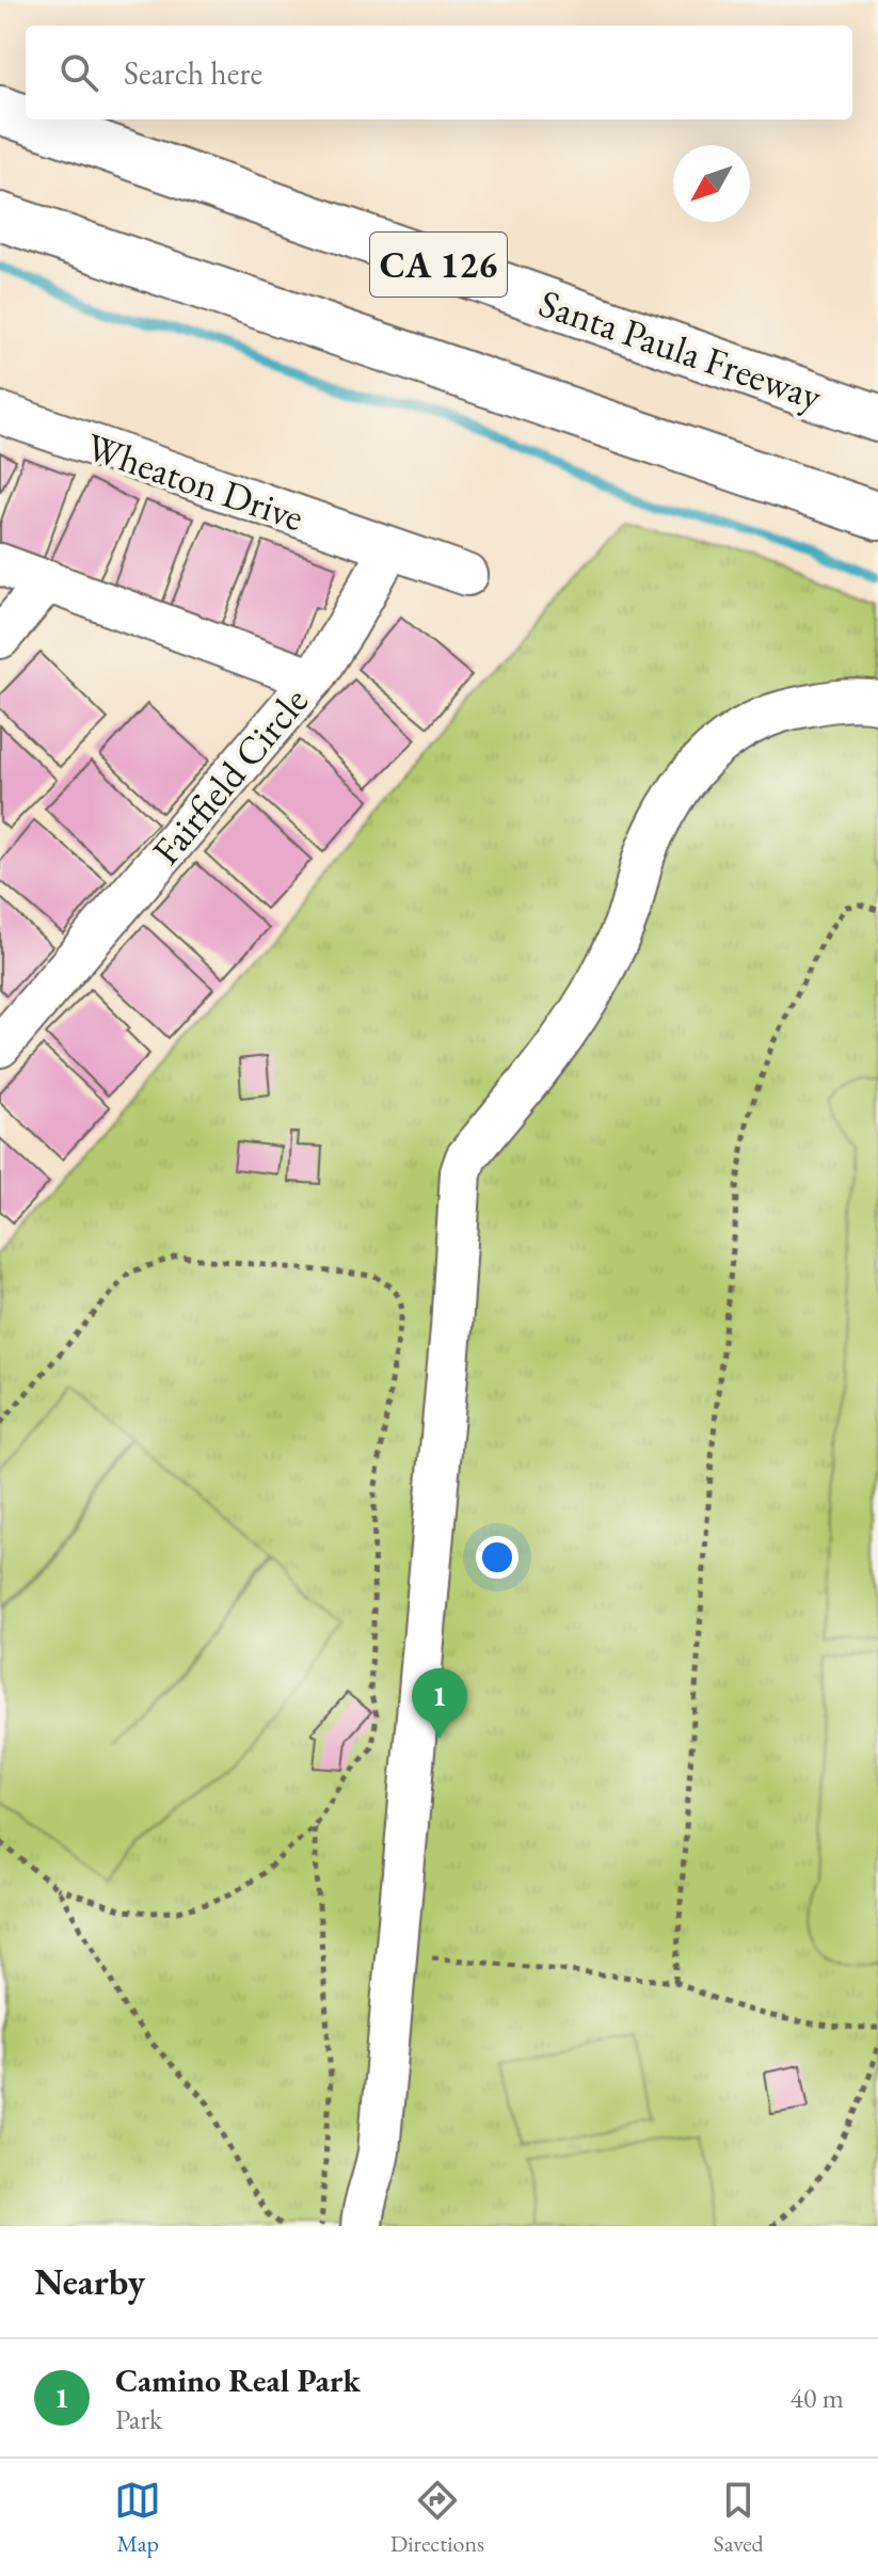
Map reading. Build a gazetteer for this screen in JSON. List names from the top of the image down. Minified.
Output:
{"streets":{"highway":["CA 126","Santa Paula Freeway"],"lane":["Wheaton Drive","Fairfield Circle"]},"north":"bottom left","page":{"search":"Search here","pins":"1","heading":"Nearby","list":[{"mark":"1","name":"Camino Real Park","note":"Park","value":"40 m"}],"nav":["Map","Directions","Saved"]}}
